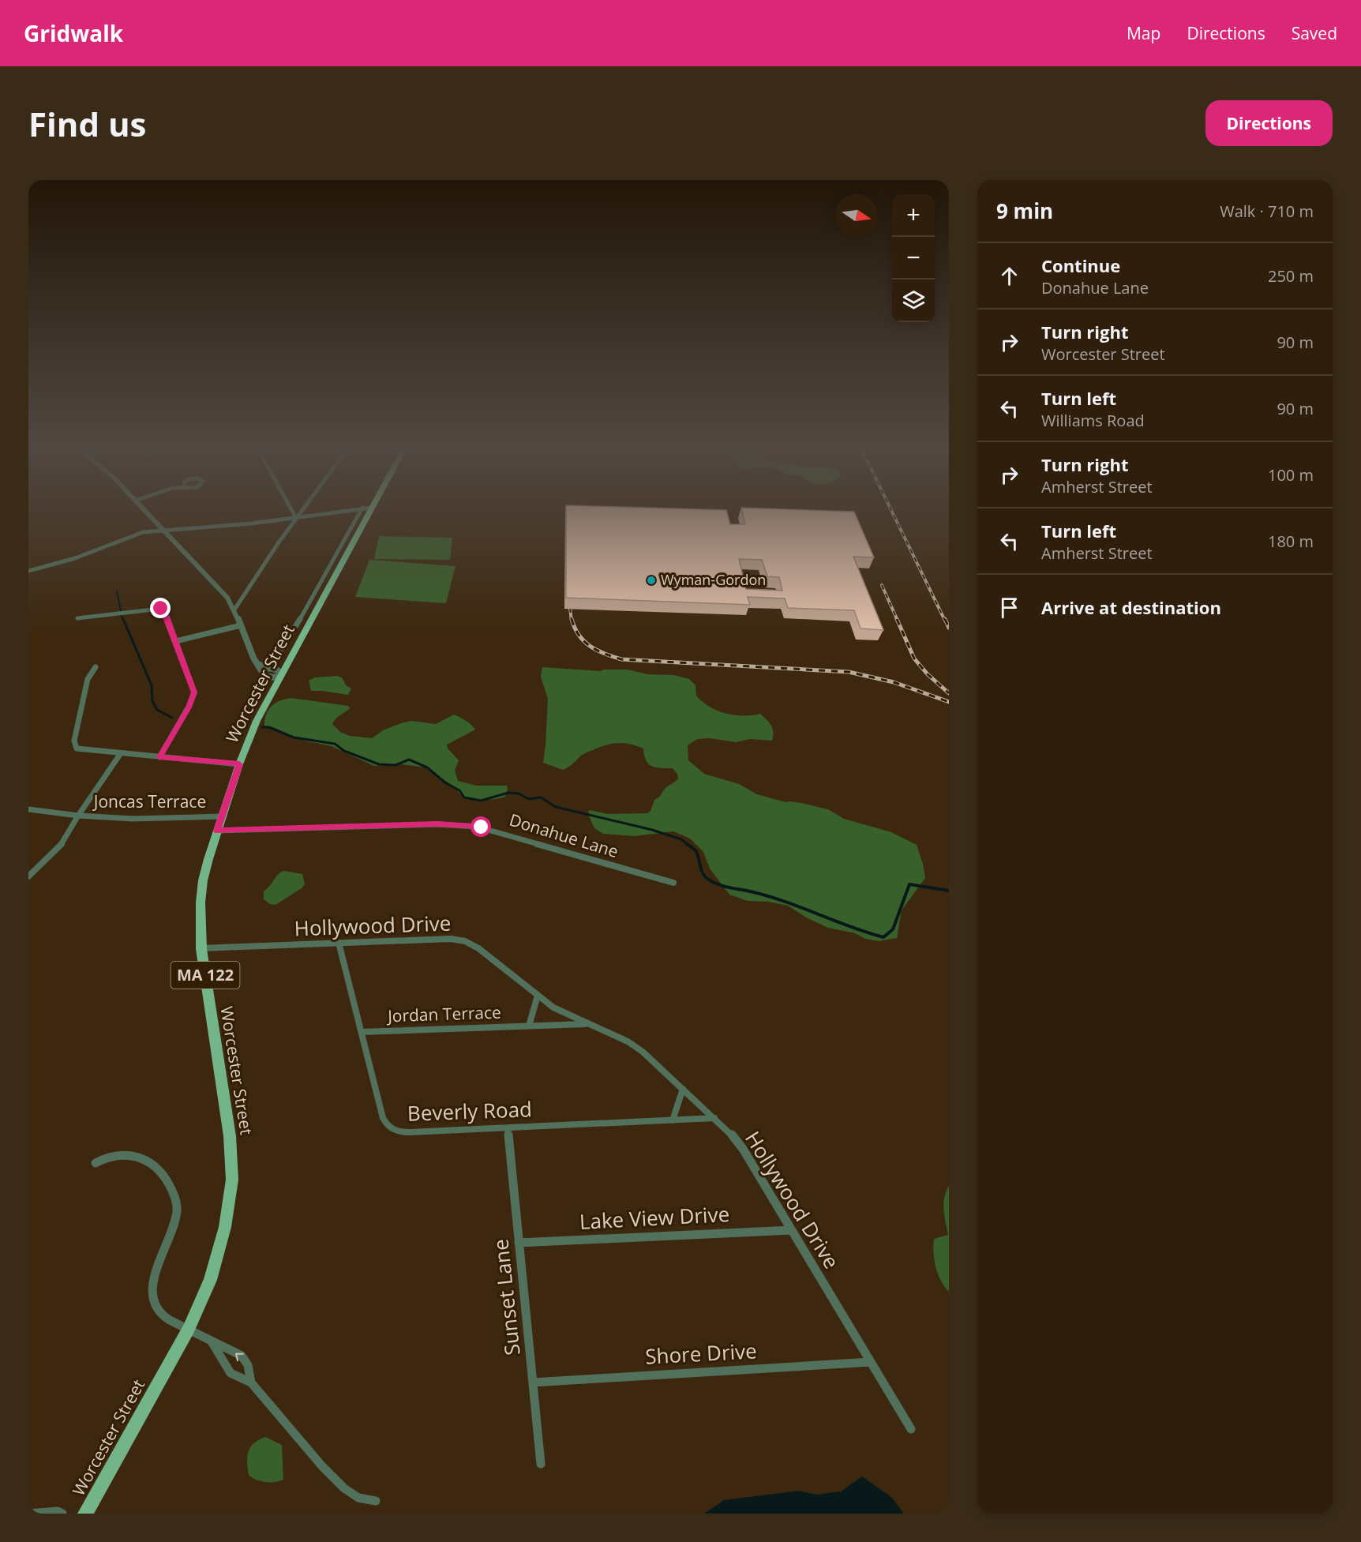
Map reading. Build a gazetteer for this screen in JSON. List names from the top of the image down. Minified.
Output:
{"streets":{"main road":["Worcester Street","MA 122"],"street":["Joncas Terrace","Donahue Lane","Hollywood Drive","Jordan Terrace","Beverly Road","Lake View Drive","Sunset Lane","Shore Drive"]},"crossings":[["Worcester Street","Joncas Terrace"],["Worcester Street","Donahue Lane"],["Worcester Street","Hollywood Drive"],["Hollywood Drive","Jordan Terrace"],["Hollywood Drive","Beverly Road"],["Hollywood Drive","Lake View Drive"],["Hollywood Drive","Shore Drive"],["Jordan Terrace","Beverly Road"],["Beverly Road","Sunset Lane"],["Lake View Drive","Sunset Lane"],["Sunset Lane","Shore Drive"]],"places":["Wyman-Gordon"],"north":"right","page":{"header":"Gridwalk","nav":["Map","Directions","Saved"],"buttons":"Directions","title":"Find us","heading":["9 min","Walk · 710 m"],"map_buttons":["+","−"],"list":[["Continue","Donahue Lane","250 m"],["Turn right","Worcester Street","90 m"],["Turn left","Williams Road","90 m"],["Turn right","Amherst Street","100 m"],["Turn left","Amherst Street","180 m"],"Arrive at destination"]}}
